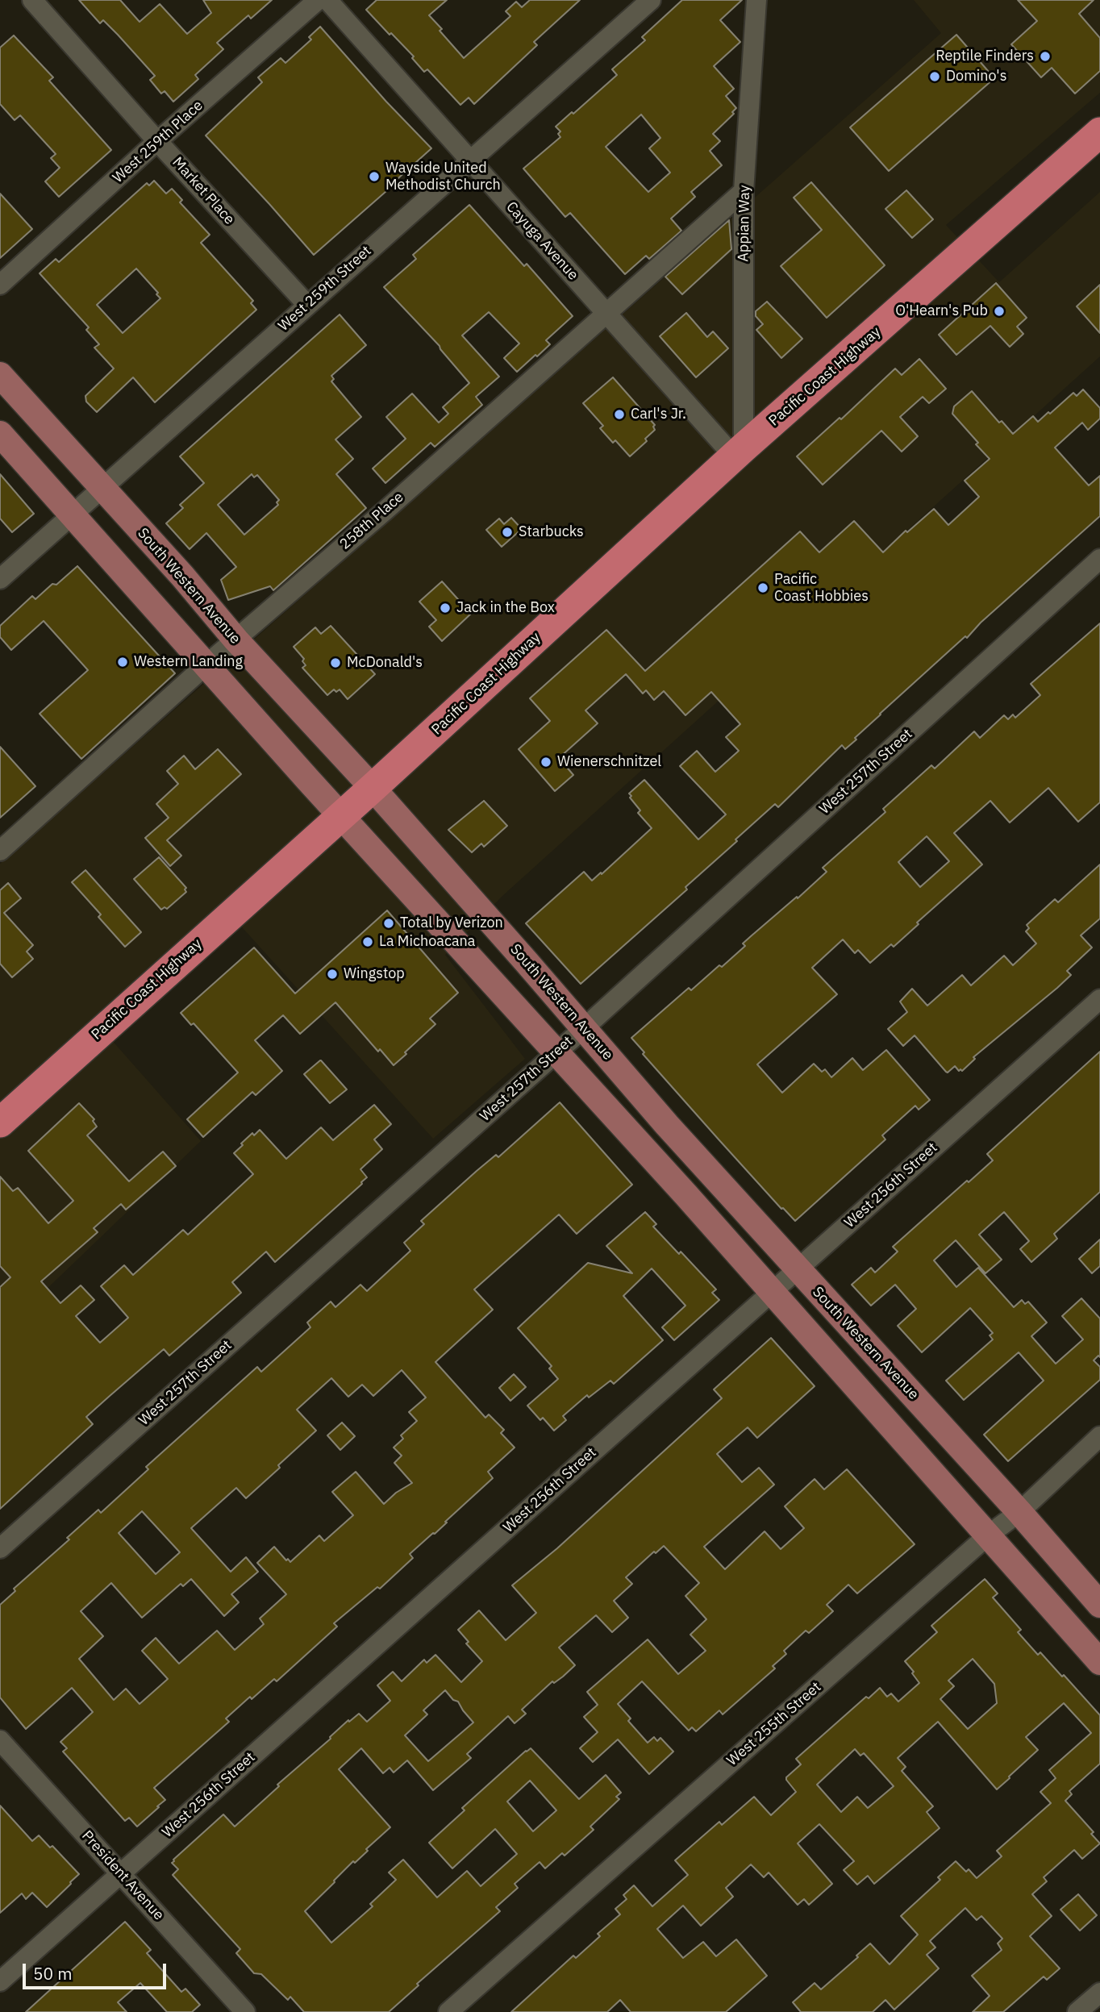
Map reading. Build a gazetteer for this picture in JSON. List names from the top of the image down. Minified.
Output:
{"streets":{"highway":["Pacific Coast Highway"],"main road":["South Western Avenue"],"street":["West 259th Place","Market Place","Appian Way","Cayuga Avenue","West 259th Street","258th Place","West 257th Street","West 256th Street","West 255th Street","President Avenue"]},"crossings":[["West 259th Place","Market Place"],["Market Place","West 259th Street"],["Appian Way","Cayuga Avenue"],["Appian Way","Pacific Coast Highway"],["Appian Way","258th Place"],["Cayuga Avenue","West 259th Street"],["Cayuga Avenue","Pacific Coast Highway"],["Cayuga Avenue","258th Place"],["West 259th Street","South Western Avenue"],["Pacific Coast Highway","South Western Avenue"],["258th Place","South Western Avenue"],["South Western Avenue","West 257th Street"],["South Western Avenue","West 256th Street"],["South Western Avenue","West 255th Street"],["West 256th Street","President Avenue"]],"places":["Reptile Finders","Domino's","Wayside United Methodist Church","O'Hearn's Pub","Carl's Jr.","Starbucks","Pacific Coast Hobbies","Jack in the Box","Western Landing","McDonald's","Wienerschnitzel","Total by Verizon","La Michoacana","Wingstop"],"scale_bar":"50 m"}
